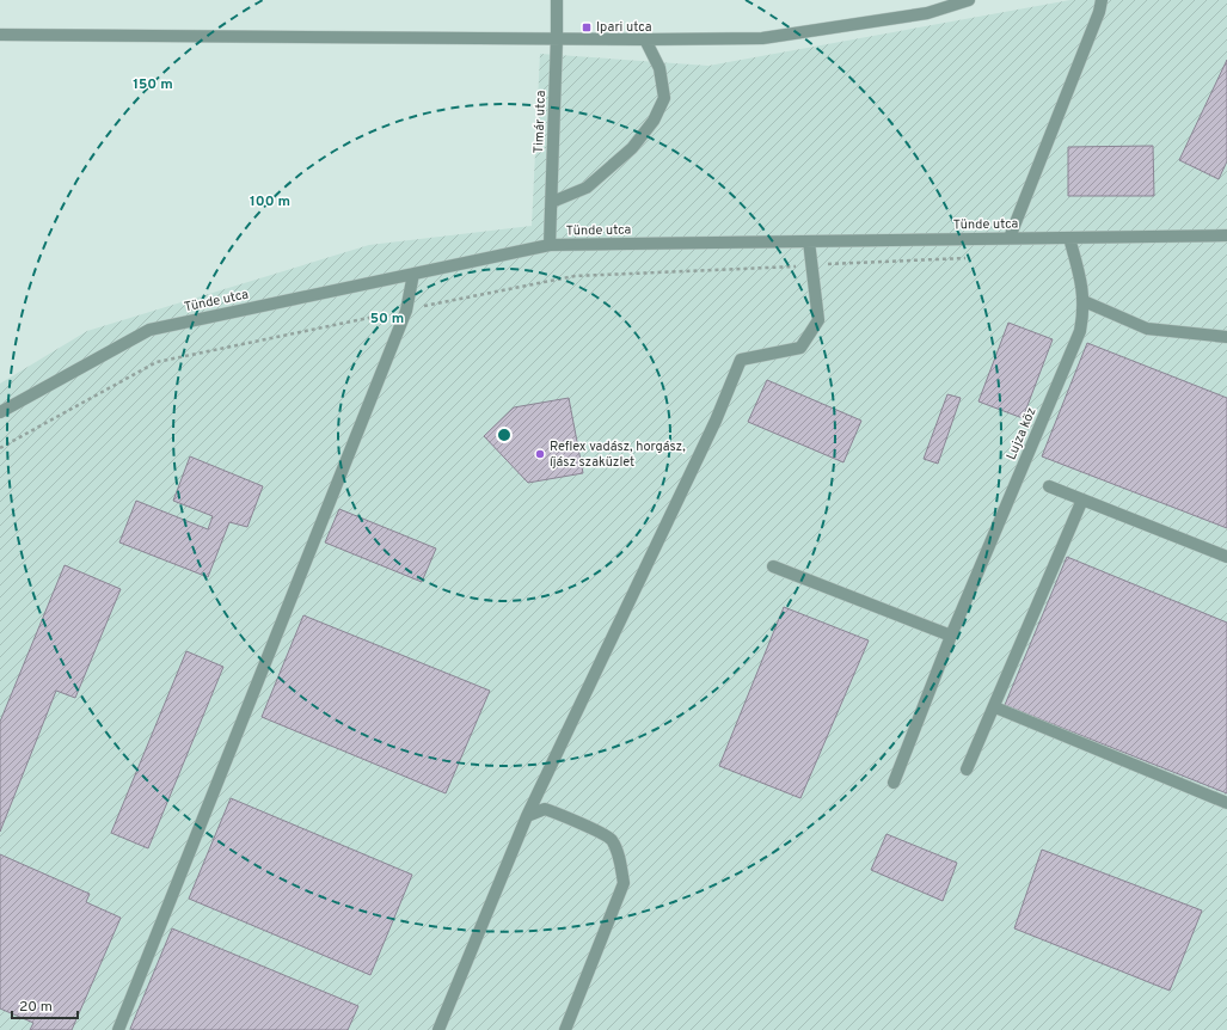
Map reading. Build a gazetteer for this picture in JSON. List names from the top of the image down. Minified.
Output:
{"streets":{"street":["Timár utca","Tünde utca","Lujza köz"]},"crossings":[["Timár utca","Tünde utca"],["Tünde utca","Lujza köz"]],"places":{"transit":["Ipari utca"],"other":["Reflex vadász, horgász, íjász szaküzlet"]},"scale_bar":"20 m","rings":["150 m","100 m","50 m"]}
